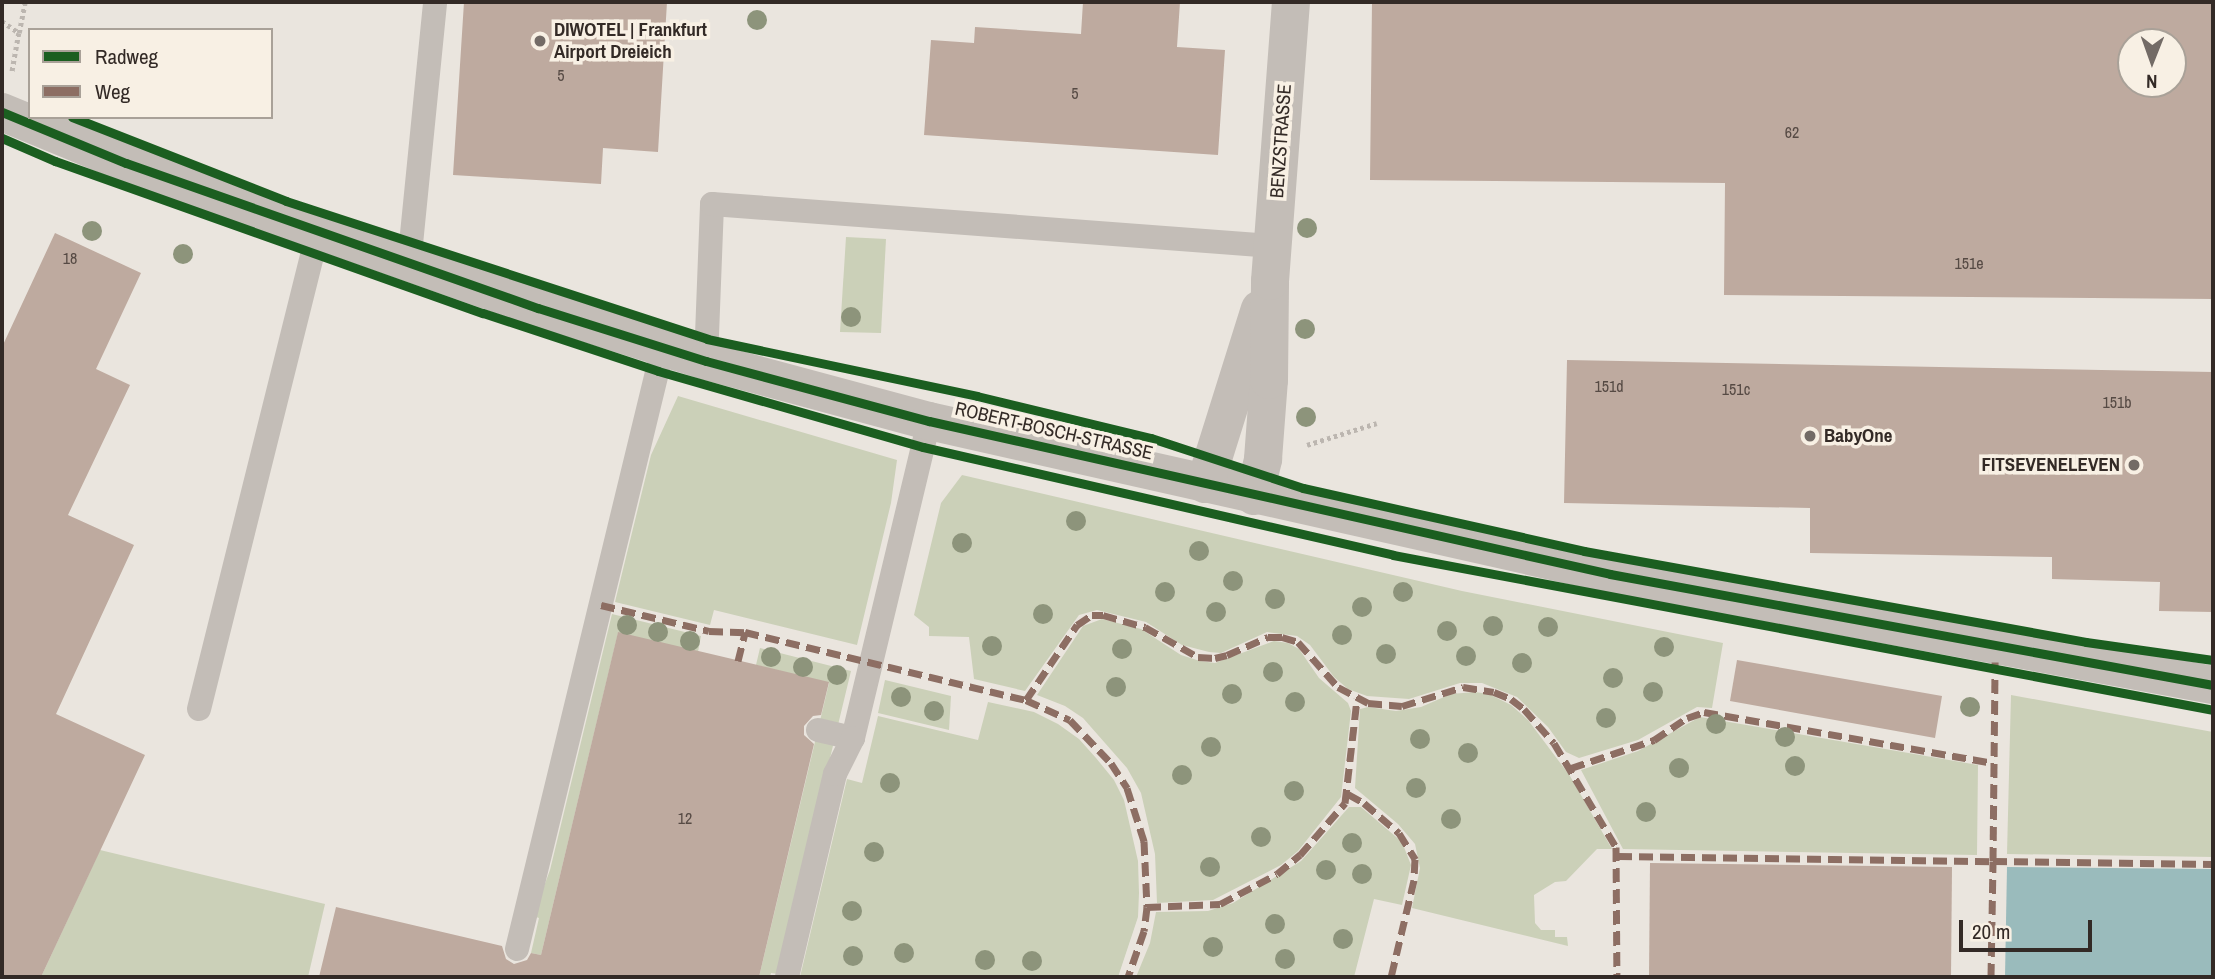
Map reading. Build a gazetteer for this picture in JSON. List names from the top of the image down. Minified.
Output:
{"streets":{"street":["BENZSTRASSE","ROBERT-BOSCH-STRASSE"]},"crossings":[["BENZSTRASSE","ROBERT-BOSCH-STRASSE"]],"places":["DIWOTEL | Frankfurt Airport Dreieich","BabyOne","FITSEVENELEVEN"],"house_numbers":["5","5","62","18","151e","151d","151c","151b","12"],"legend":["Radweg","Weg"],"scale_bar":"20 m","north":"bottom"}
